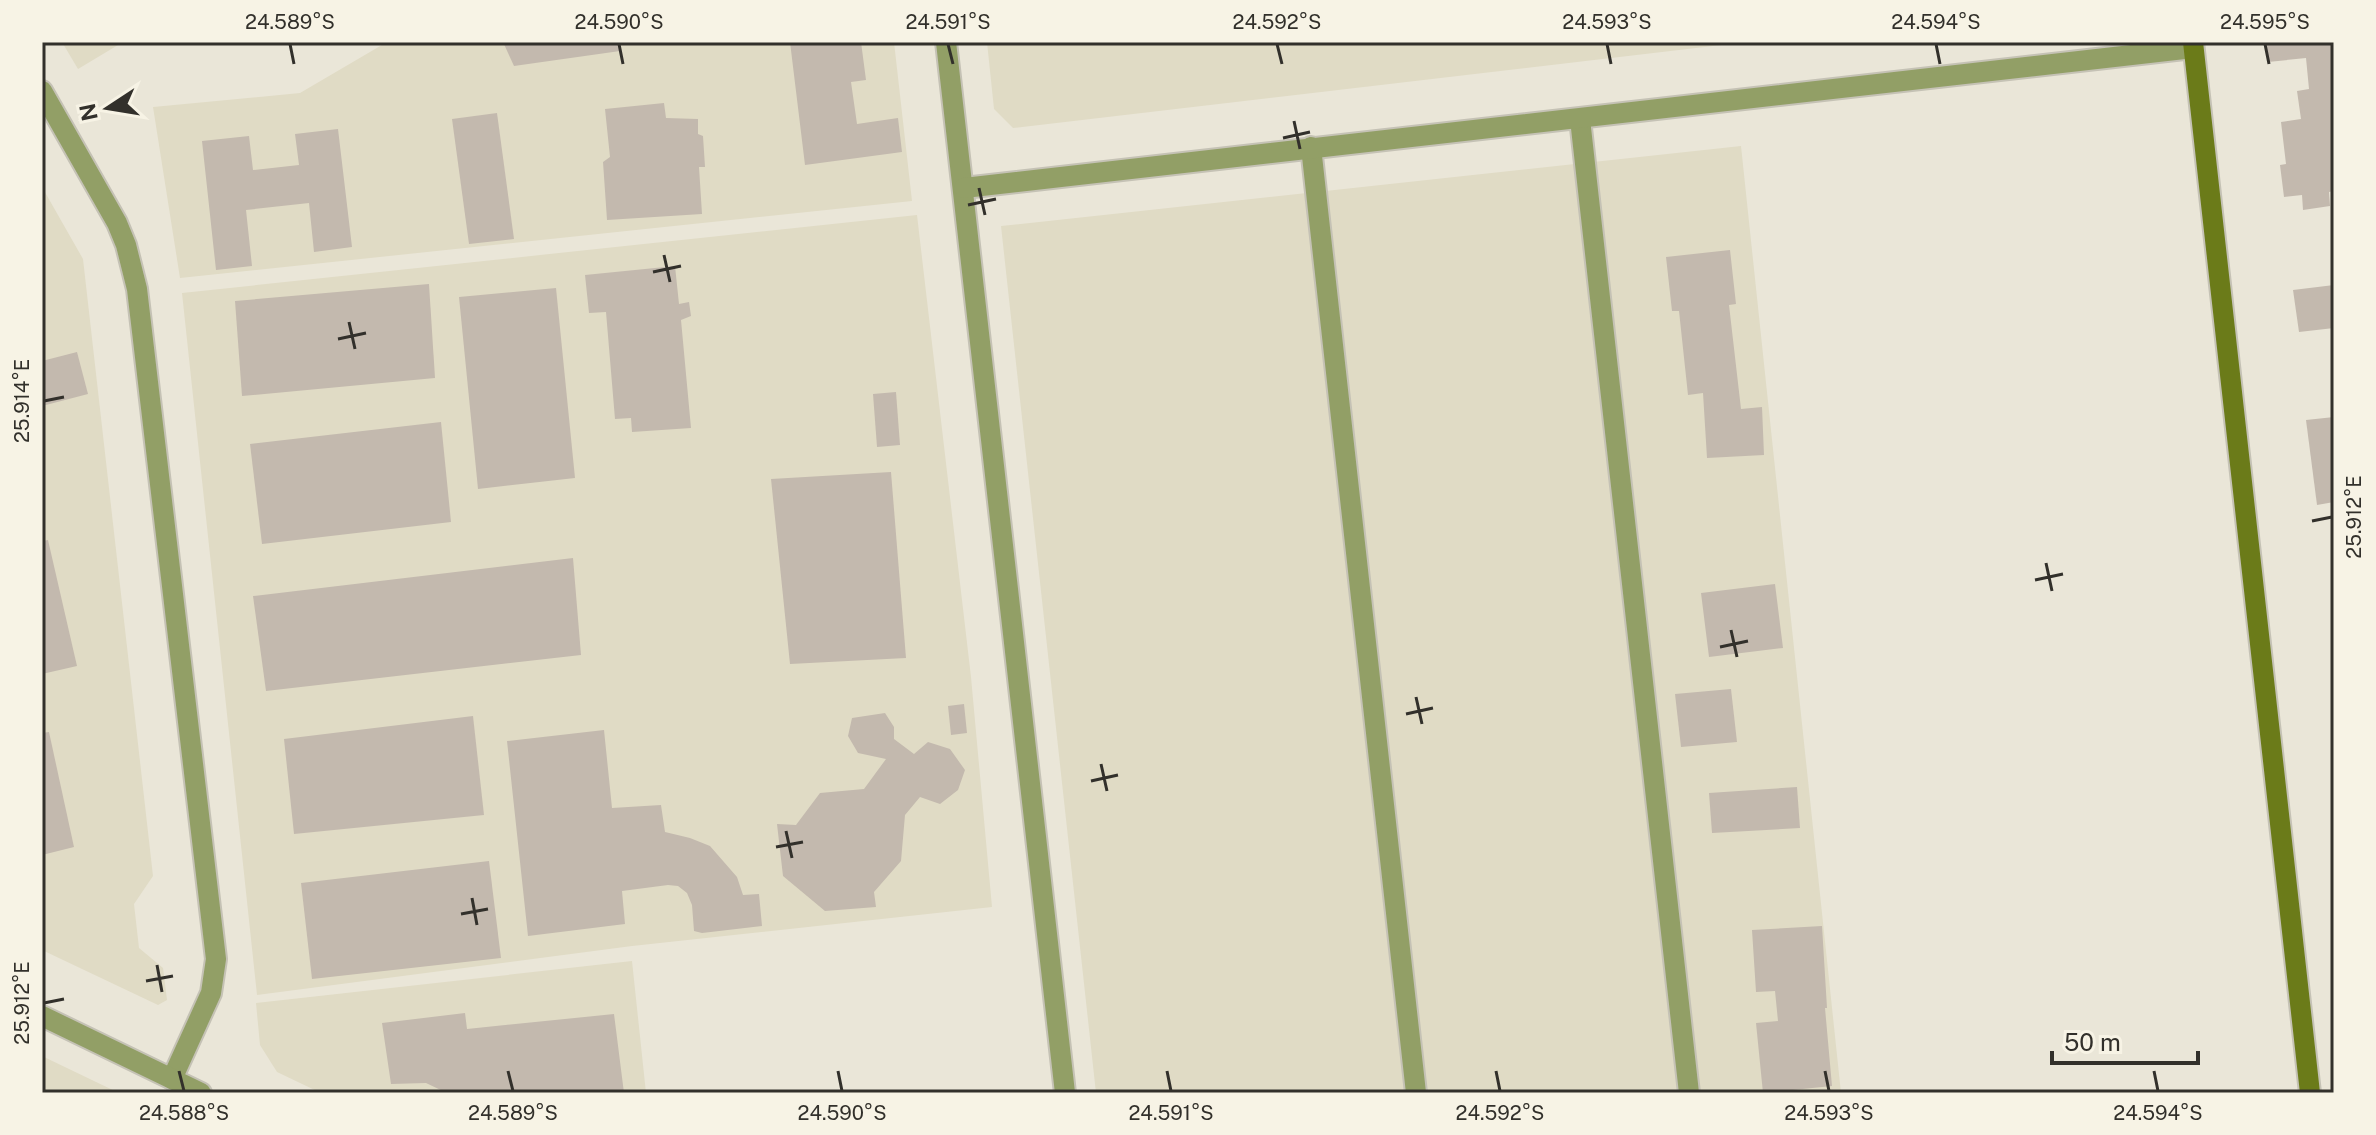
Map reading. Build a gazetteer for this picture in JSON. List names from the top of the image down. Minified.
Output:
{"scale_bar":"50 m","north":"left","coordinates":["24.589°S","24.590°S","24.591°S","24.592°S","24.593°S","24.594°S","24.595°S","25.914°E","25.912°E","24.588°S"]}
